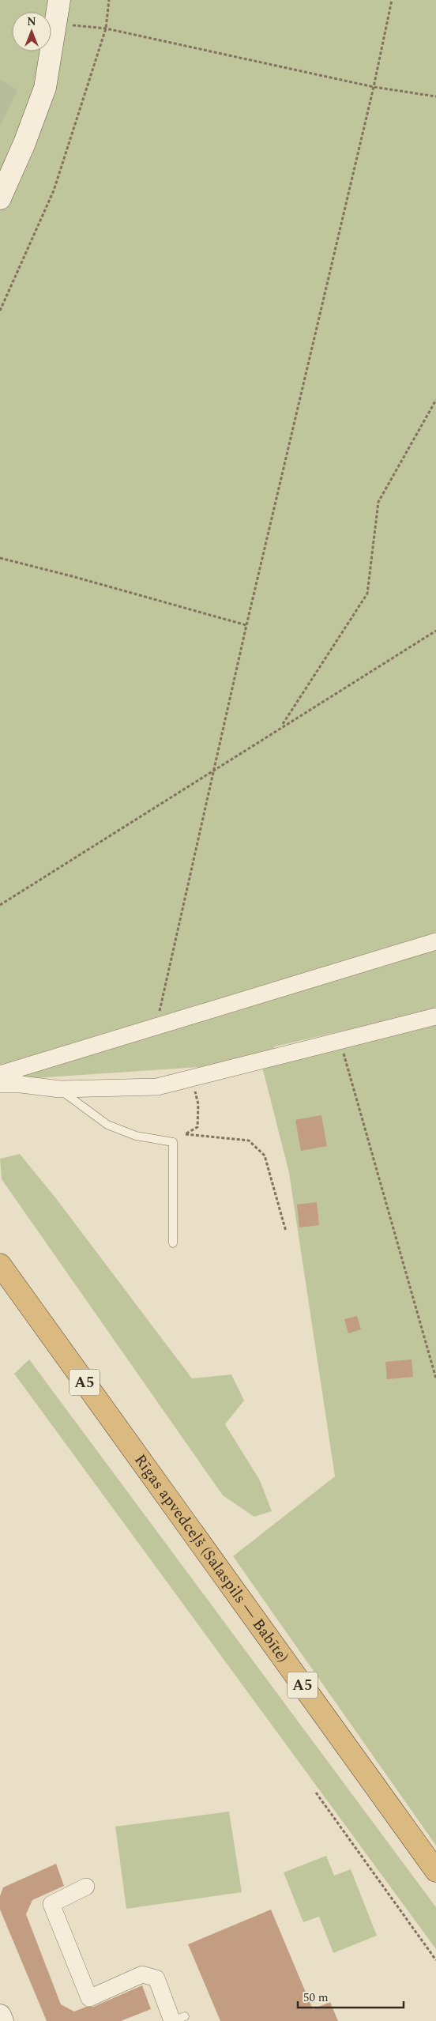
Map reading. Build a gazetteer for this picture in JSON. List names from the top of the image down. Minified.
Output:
{"streets":{"highway":["A5","Rīgas apvedceļš (Salaspils — Babīte)"]},"scale_bar":"50 m","north":"top"}
